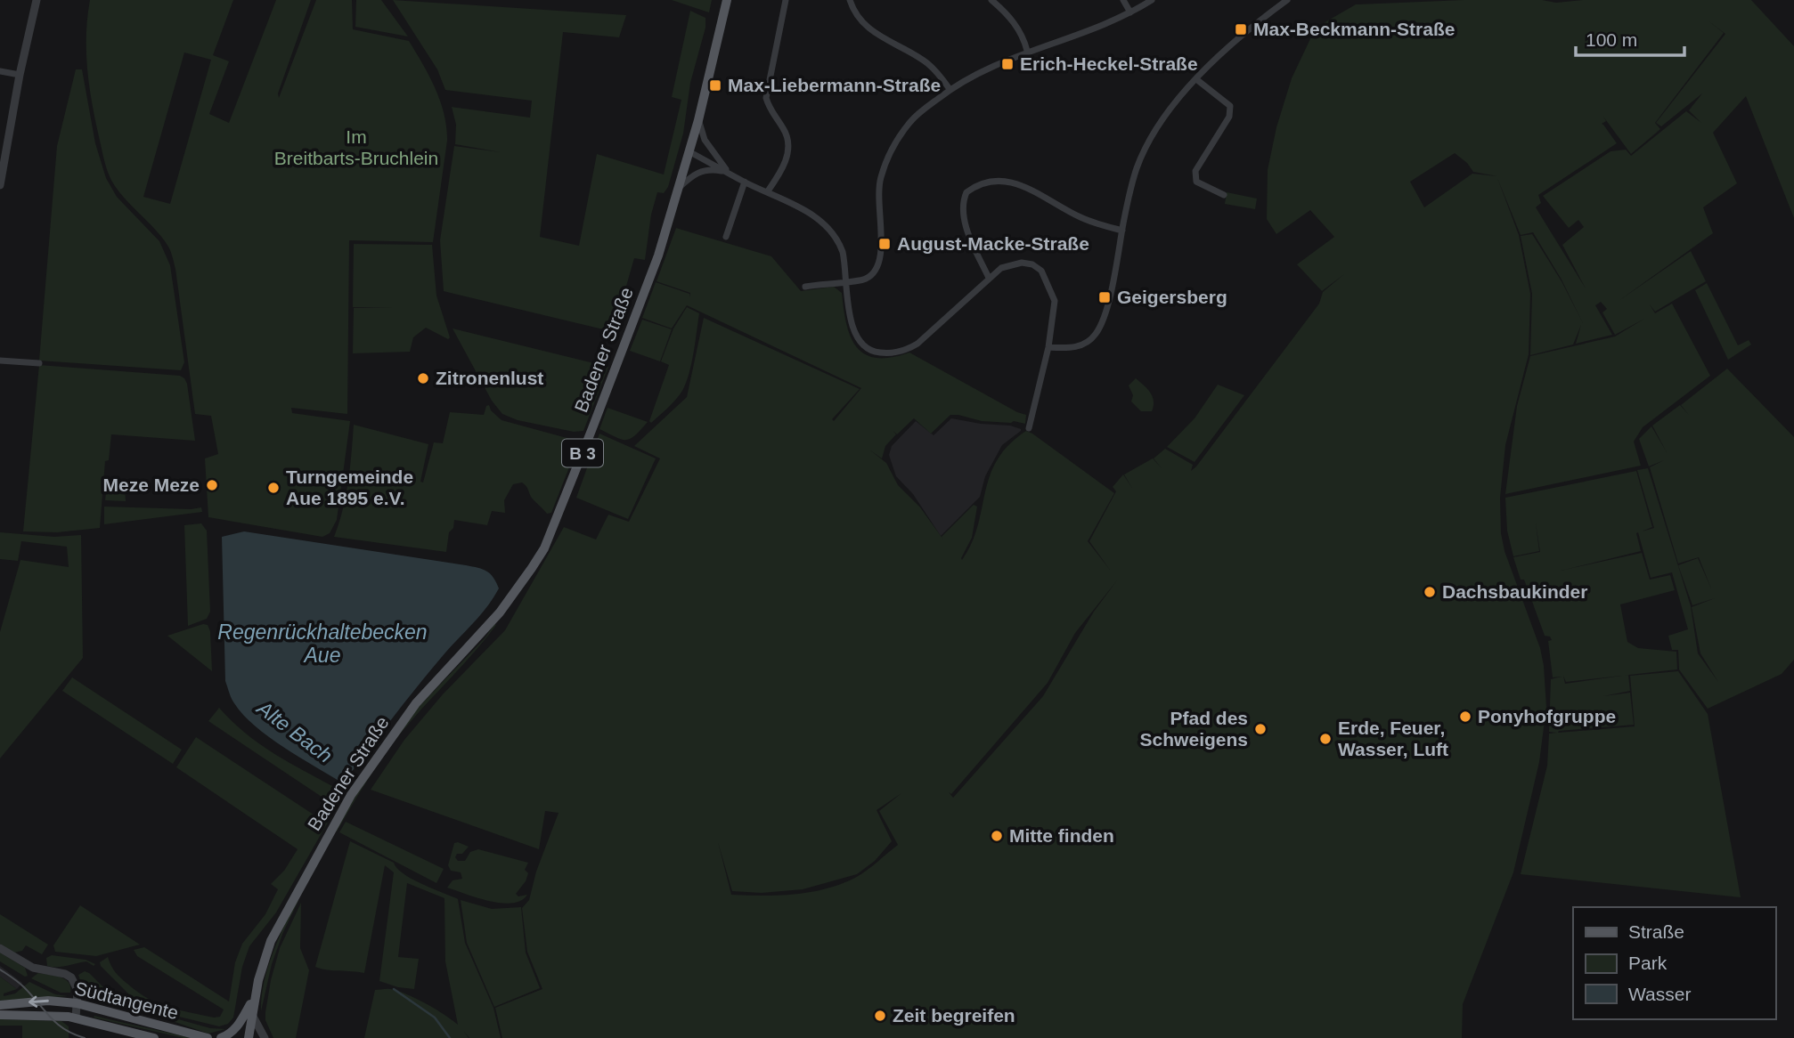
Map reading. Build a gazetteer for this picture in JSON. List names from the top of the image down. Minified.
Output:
{"streets":{"main road":["Badener Straße","B 3","Südtangente"]},"water":["Regenrückhaltebecken Aue","Alte Bach"],"parks":["Im Breitbarts-Bruchlein"],"places":{"transit":["Max-Beckmann-Straße","Erich-Heckel-Straße","Max-Liebermann-Straße","August-Macke-Straße","Geigersberg"],"other":["Zitronenlust","Meze Meze","Turngemeinde Aue 1895 e.V.","Dachsbaukinder","Ponyhofgruppe","Pfad des Schweigens","Erde, Feuer, Wasser, Luft","Mitte finden","Zeit begreifen"]},"legend":["Straße","Park","Wasser"],"scale_bar":"100 m"}
